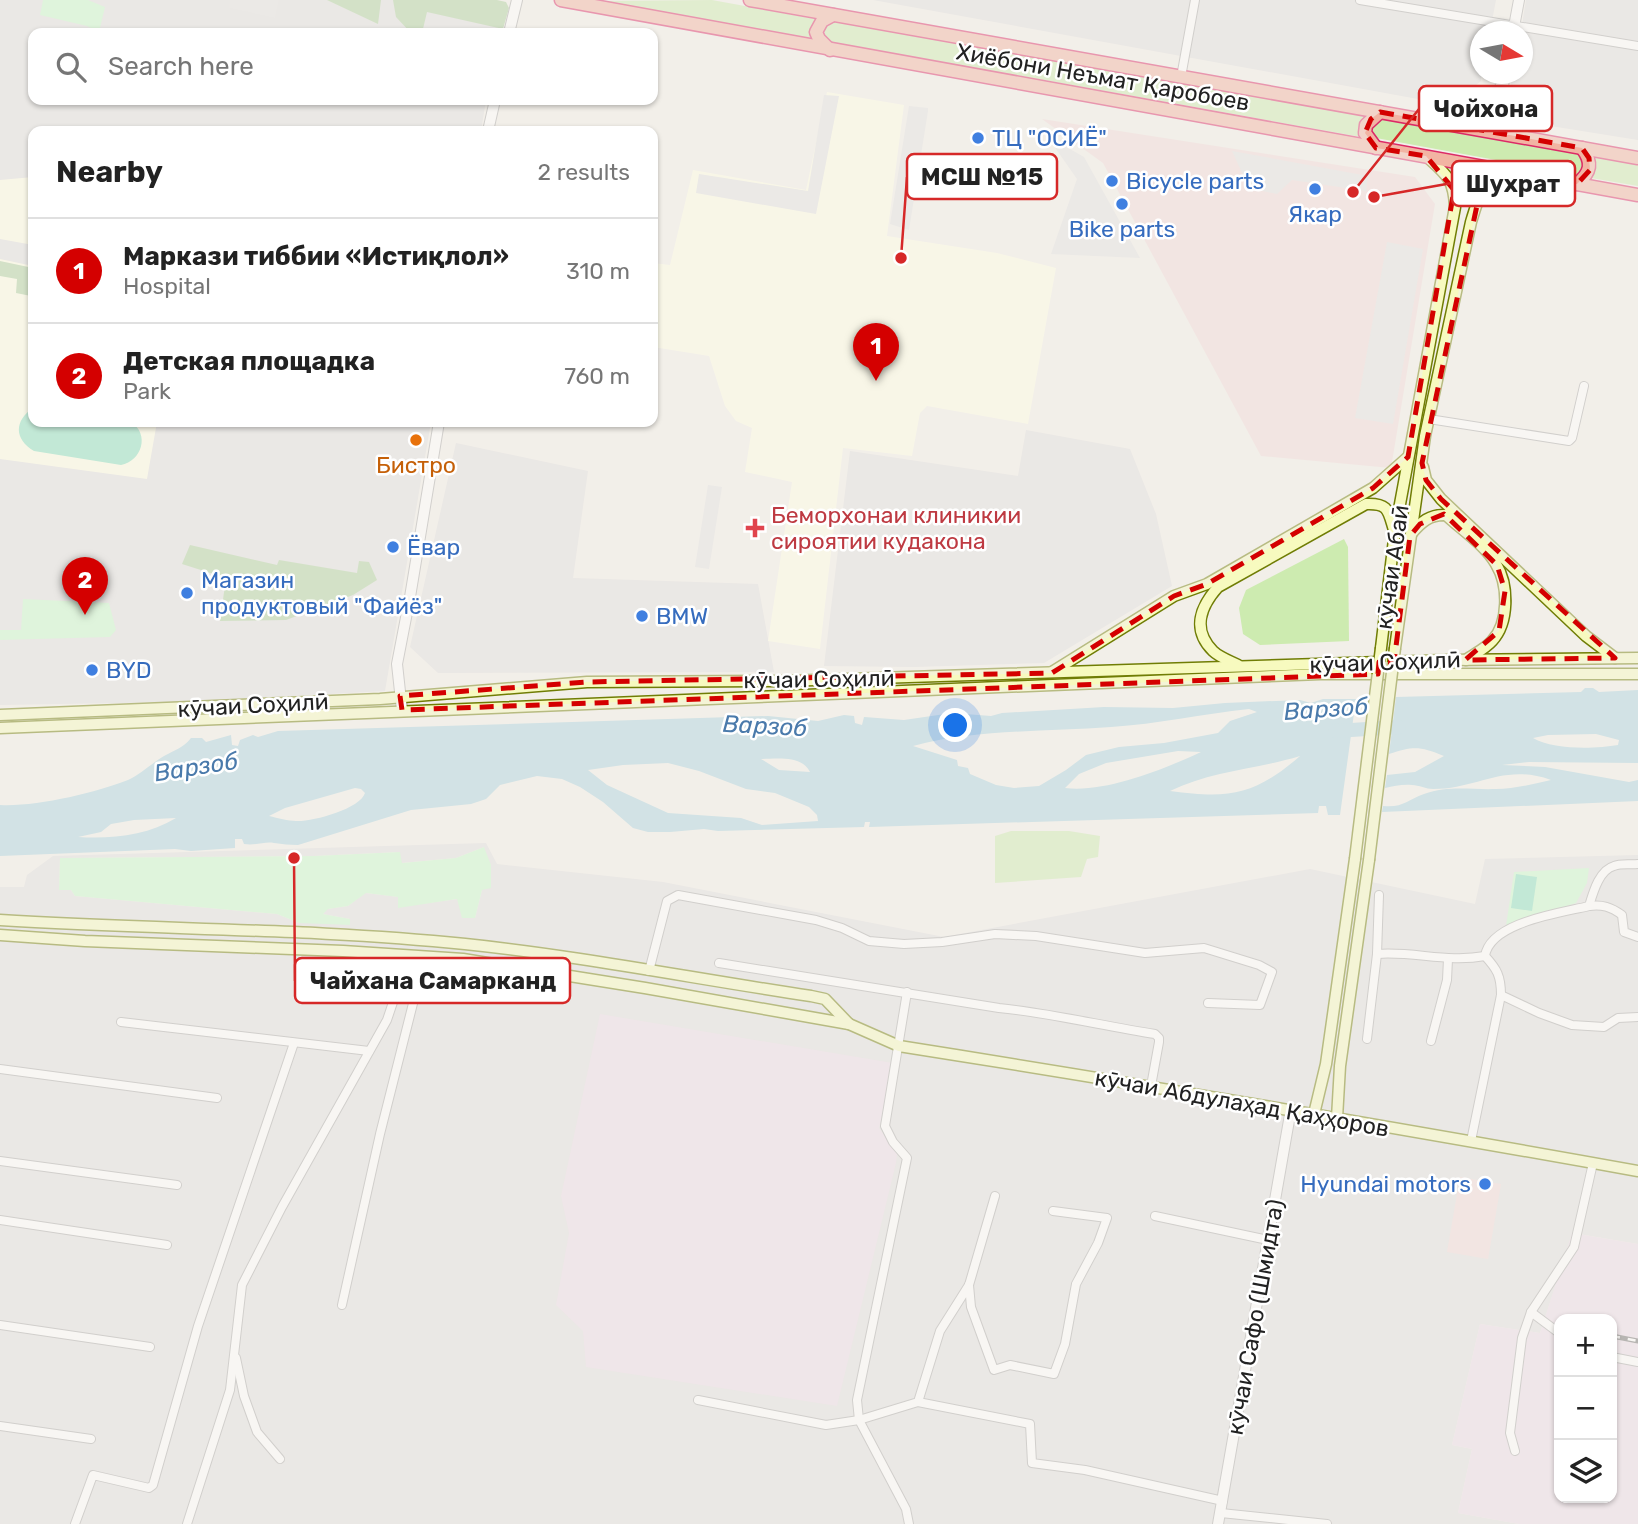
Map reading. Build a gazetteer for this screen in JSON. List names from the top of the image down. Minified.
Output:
{"streets":{"highway":["Хиёбони Неъмат Қаробоев"],"main road":["кӯчаи Абаӣ","кӯчаи Соҳилӣ","кӯчаи Абдулаҳад Қаҳҳоров"],"street":["кӯчаи Сафо (Шмидта)"]},"crossings":[["Хиёбони Неъмат Қаробоев","кӯчаи Абаӣ"],["кӯчаи Абаӣ","кӯчаи Абдулаҳад Қаҳҳоров"],["кӯчаи Абдулаҳад Қаҳҳоров","кӯчаи Сафо (Шмидта)"]],"water":["Варзоб"],"places":{"other":["ТЦ \"ОСИЁ\"","Bicycle parts","Якар","Чойхона","Шухрат","Bike parts","МСШ №15","Бистро","Ёвар","Магазин продуктовый \"Файёз\"","BMW","BYD","Чайхана Самарканд","Hyundai motors"],"health":["Беморхонаи клиникии сироятии кудакона"]},"north":"right","page":{"search":"Search here","heading":["Nearby","2 results"],"list":[{"mark":"1","name":"Маркази тиббии «Истиқлол»","note":"Hospital","value":"310 m"},{"mark":"2","name":"Детская площадка","note":"Park","value":"760 m"}],"pins":["1","2"],"map_buttons":["+","−"]}}
